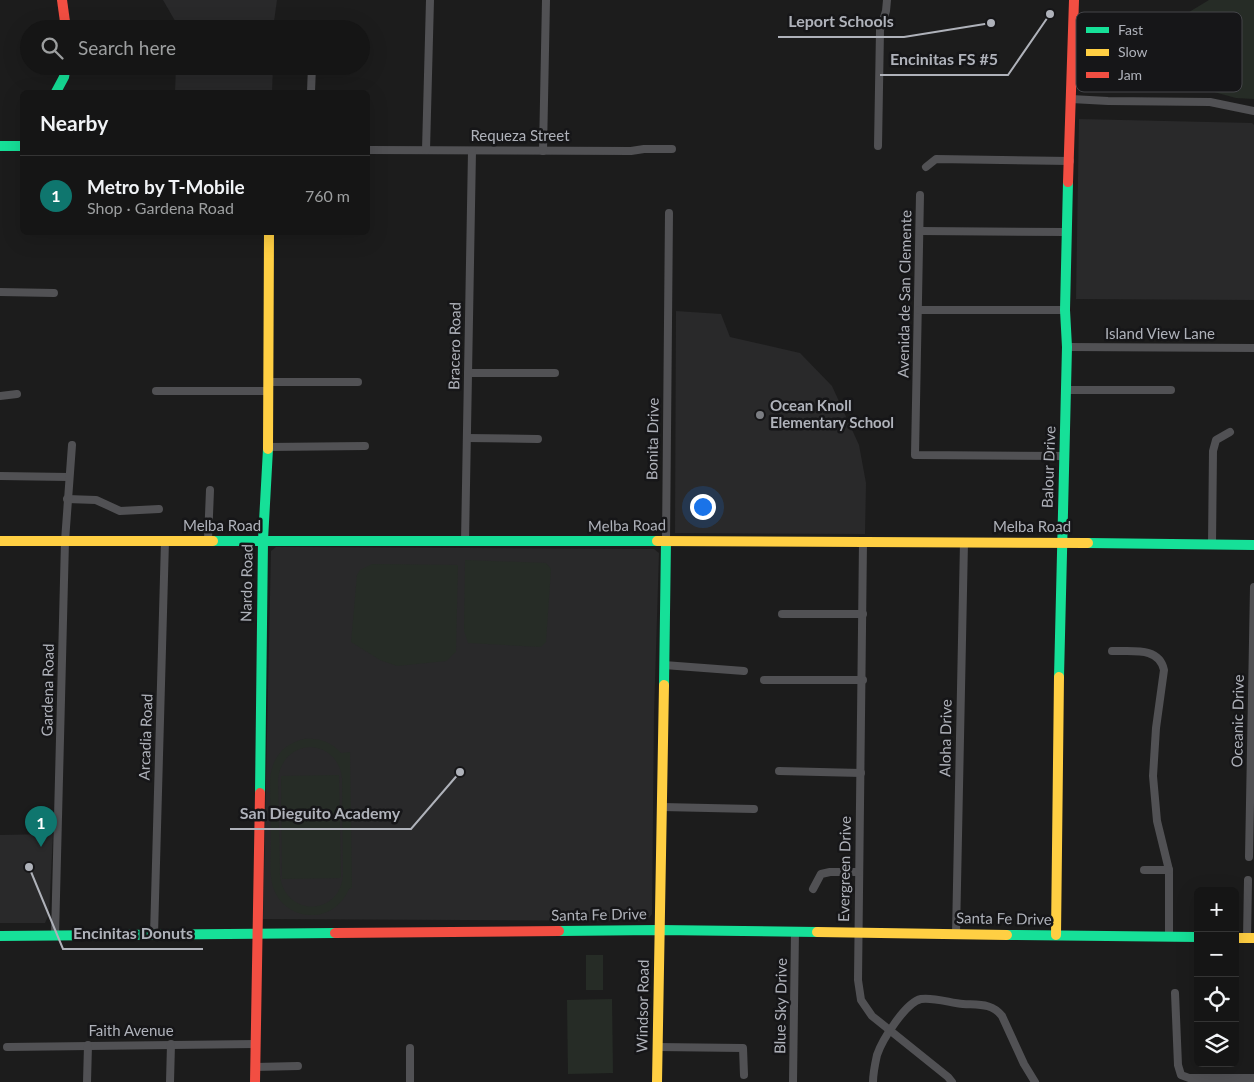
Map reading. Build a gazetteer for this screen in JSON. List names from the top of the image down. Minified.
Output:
{"streets":{"street":["Requeza Street","Avenida de San Clemente","Island View Lane","Bracero Road","Bonita Drive","Balour Drive","Melba Road","Nardo Road","Gardena Road","Oceanic Drive","Arcadia Road","Aloha Drive","Evergreen Drive","Santa Fe Drive","Windsor Road","Blue Sky Drive","Faith Avenue"]},"crossings":[["Requeza Street","Bracero Road"],["Avenida de San Clemente","Balour Drive"],["Island View Lane","Balour Drive"],["Bracero Road","Melba Road"],["Bonita Drive","Melba Road"],["Bonita Drive","Santa Fe Drive"],["Bonita Drive","Windsor Road"],["Balour Drive","Melba Road"],["Balour Drive","Santa Fe Drive"],["Melba Road","Nardo Road"],["Melba Road","Gardena Road"],["Melba Road","Arcadia Road"],["Melba Road","Aloha Drive"],["Melba Road","Evergreen Drive"],["Nardo Road","Santa Fe Drive"],["Nardo Road","Faith Avenue"],["Gardena Road","Santa Fe Drive"],["Arcadia Road","Santa Fe Drive"],["Aloha Drive","Santa Fe Drive"],["Evergreen Drive","Santa Fe Drive"],["Santa Fe Drive","Windsor Road"],["Santa Fe Drive","Blue Sky Drive"]],"places":["Encinitas FS #5","Leport Schools","Ocean Knoll Elementary School","San Dieguito Academy","Encinitas Donuts"],"legend":["Fast","Slow","Jam"],"page":{"search":"Search here","heading":"Nearby","list":[{"mark":"1","name":"Metro by T-Mobile","note":"Shop · Gardena Road","value":"760 m"}],"pins":"1","map_buttons":["+","−"]}}
